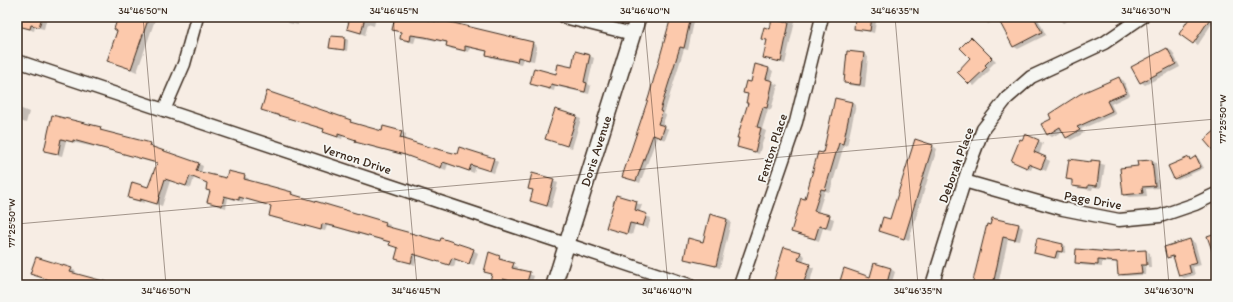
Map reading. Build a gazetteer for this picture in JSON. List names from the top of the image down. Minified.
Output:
{"streets":{"street":["Fenton Place","Doris Avenue","Vernon Drive","Deborah Place","Page Drive"]},"crossings":[["Doris Avenue","Vernon Drive"],["Deborah Place","Page Drive"]],"coordinates":["34°46'50\"N","34°46'45\"N","34°46'40\"N","34°46'35\"N","34°46'30\"N","77°25'50\"W"]}
